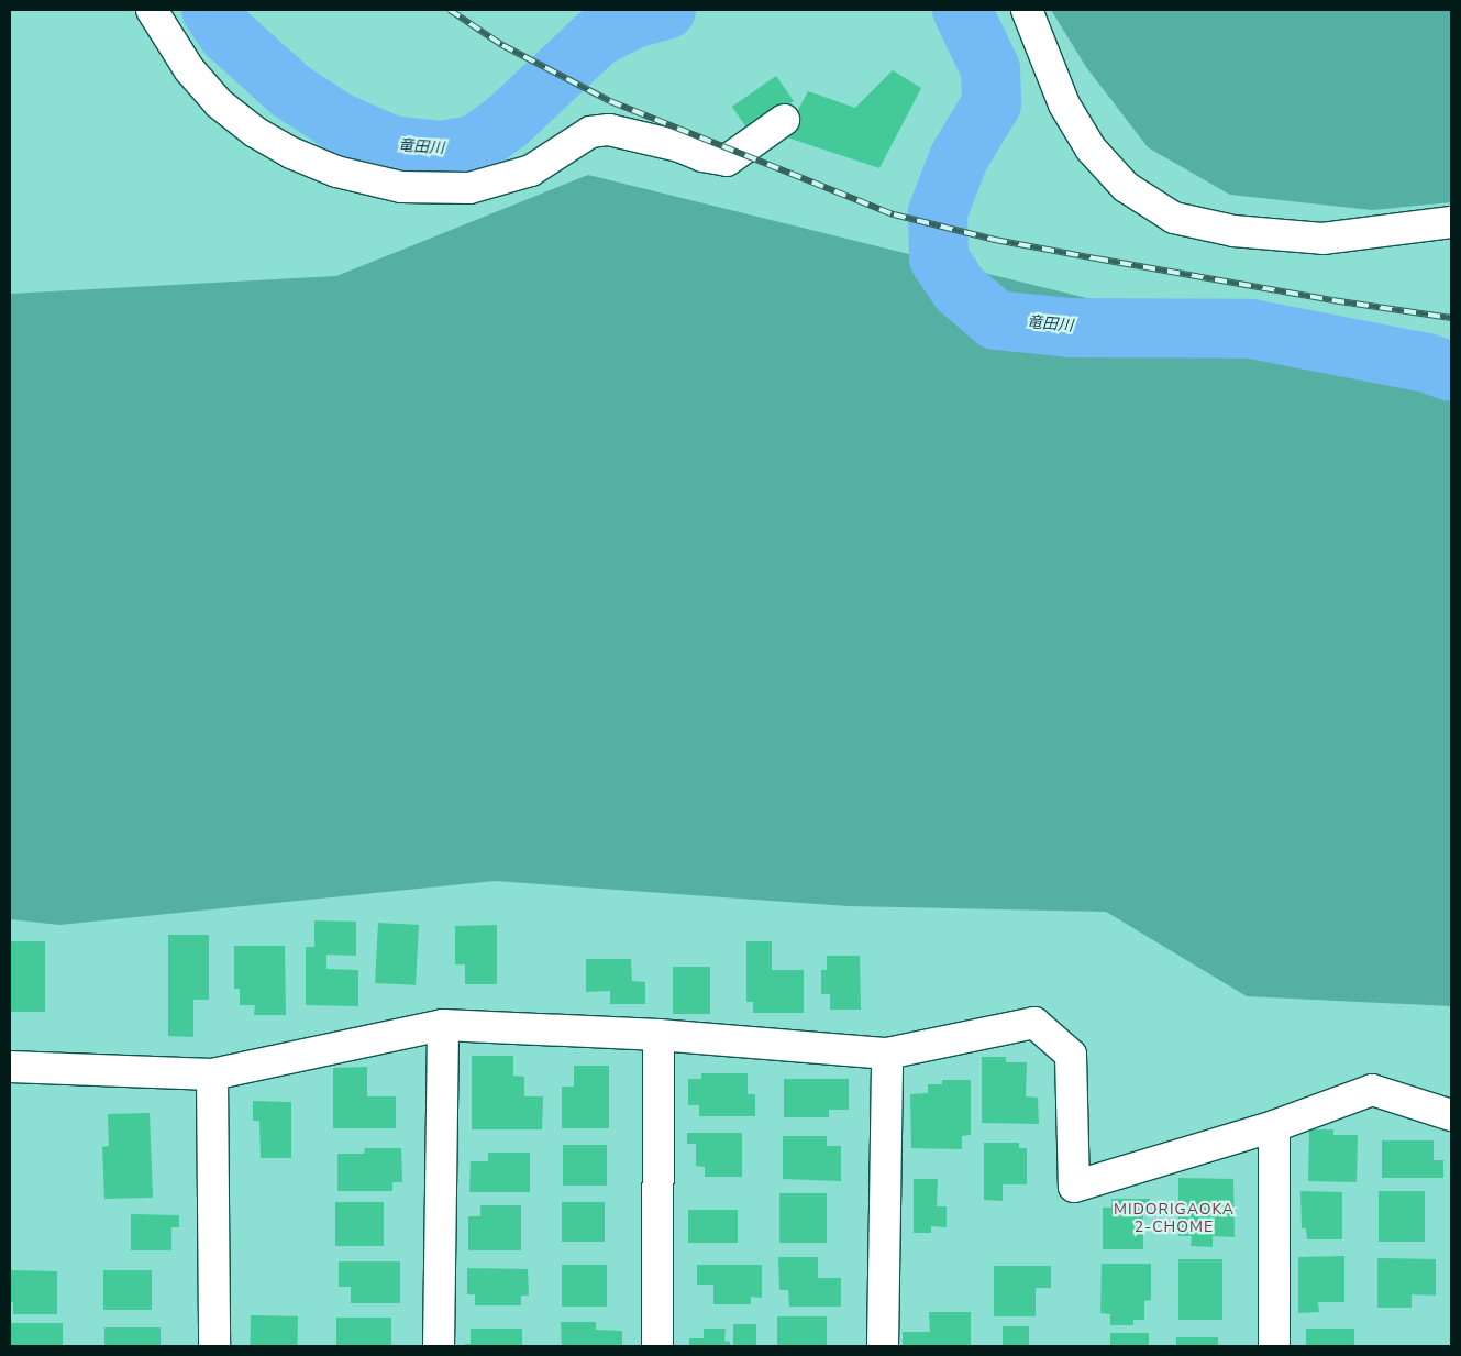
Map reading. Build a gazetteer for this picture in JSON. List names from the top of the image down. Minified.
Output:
{"districts":["MIDORIGAOKA 2-CHOME"],"water":["竜田川"]}
